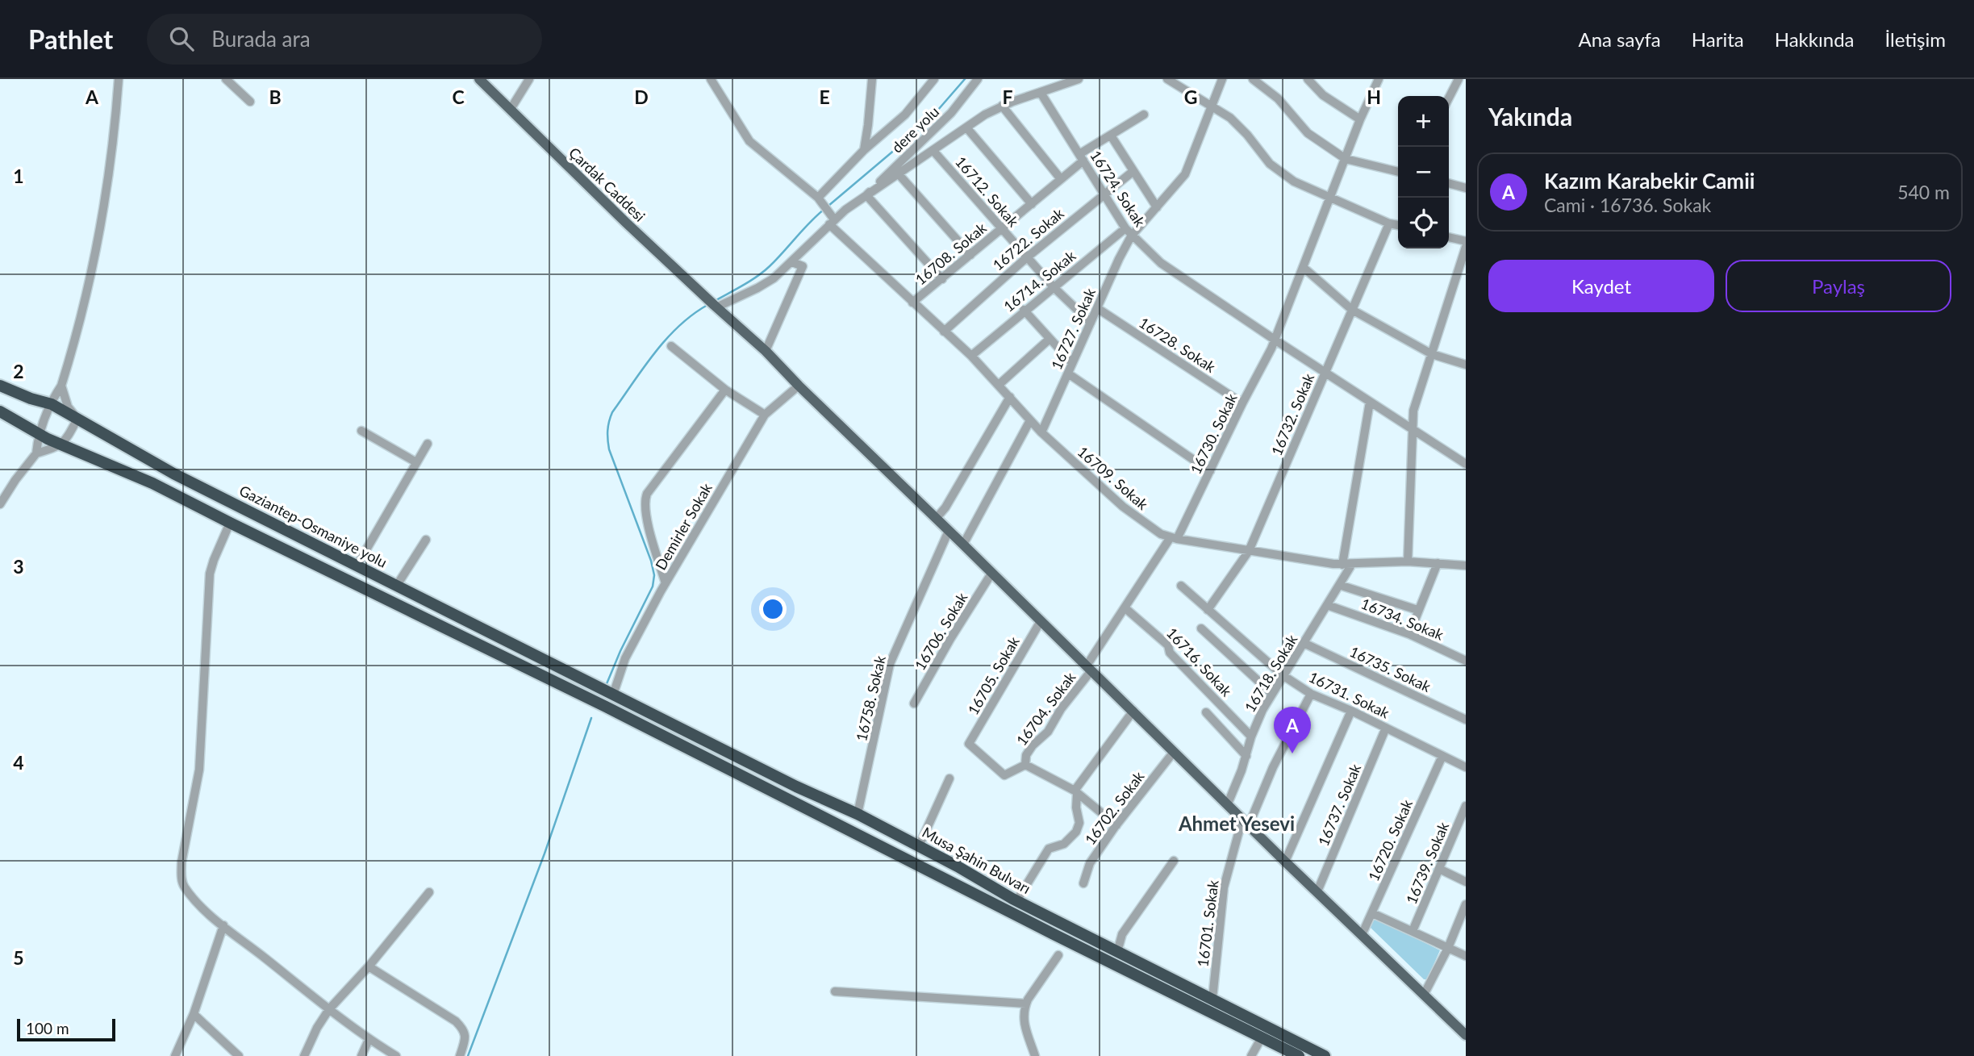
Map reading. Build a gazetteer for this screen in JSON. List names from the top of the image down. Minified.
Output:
{"streets":{"highway":["Gaziantep-Osmaniye yolu","Musa Şahin Bulvarı"],"main road":["Çardak Caddesi"],"street":["dere yolu","16724. Sokak","16712. Sokak","16722. Sokak","16708. Sokak","16714. Sokak","16727. Sokak","16728. Sokak","16732. Sokak","16730. Sokak","16709. Sokak","Demirler Sokak","16734. Sokak","16706. Sokak","16716. Sokak","16735. Sokak","16718. Sokak","16705. Sokak","16731. Sokak","16758. Sokak","16704. Sokak","16737. Sokak","16702. Sokak","16720. Sokak","16739. Sokak","16701. Sokak"]},"crossings":[["Çardak Caddesi","16730. Sokak"],["Çardak Caddesi","Demirler Sokak"],["Çardak Caddesi","16706. Sokak"],["Çardak Caddesi","16718. Sokak"],["Çardak Caddesi","16705. Sokak"],["Çardak Caddesi","16758. Sokak"],["Çardak Caddesi","16704. Sokak"],["Çardak Caddesi","16737. Sokak"],["Çardak Caddesi","16702. Sokak"],["Çardak Caddesi","16720. Sokak"],["Çardak Caddesi","16701. Sokak"],["16724. Sokak","16722. Sokak"],["16724. Sokak","16708. Sokak"],["16724. Sokak","16714. Sokak"],["16724. Sokak","16727. Sokak"],["16724. Sokak","16732. Sokak"],["16724. Sokak","16730. Sokak"],["16712. Sokak","16722. Sokak"],["16712. Sokak","16708. Sokak"],["16712. Sokak","16714. Sokak"],["16712. Sokak","16727. Sokak"],["16722. Sokak","16709. Sokak"],["16708. Sokak","16709. Sokak"],["16714. Sokak","16709. Sokak"],["16727. Sokak","16728. Sokak"],["16727. Sokak","16709. Sokak"],["16728. Sokak","16730. Sokak"],["16732. Sokak","16709. Sokak"],["16732. Sokak","16731. Sokak"],["16730. Sokak","16709. Sokak"],["16730. Sokak","16716. Sokak"],["16730. Sokak","16704. Sokak"],["16709. Sokak","16718. Sokak"],["Gaziantep-Osmaniye yolu","Demirler Sokak"],["Gaziantep-Osmaniye yolu","Musa Şahin Bulvarı"],["Demirler Sokak","Musa Şahin Bulvarı"],["16734. Sokak","16718. Sokak"],["16716. Sokak","16718. Sokak"],["16735. Sokak","16718. Sokak"],["16718. Sokak","16731. Sokak"],["16705. Sokak","16704. Sokak"],["16731. Sokak","16737. Sokak"],["16731. Sokak","16720. Sokak"],["16731. Sokak","16701. Sokak"],["16758. Sokak","Musa Şahin Bulvarı"],["Musa Şahin Bulvarı","16701. Sokak"]],"districts":["Ahmet Yesevi"],"scale_bar":"100 m","page":{"header":"Pathlet","search":"Burada ara","nav":["Ana sayfa","Harita","Hakkında","İletişim"],"heading":"Yakında","map_buttons":["+","−"],"list":[{"mark":"A","name":"Kazım Karabekir Camii","note":"Cami · 16736. Sokak","value":"540 m"}],"buttons":["Kaydet","Paylaş"],"pins":"A","scale":"100 m"},"grid":{"columns":["A","B","C","D","E","F","G","H"],"rows":["1","2","3","4","5"]}}
